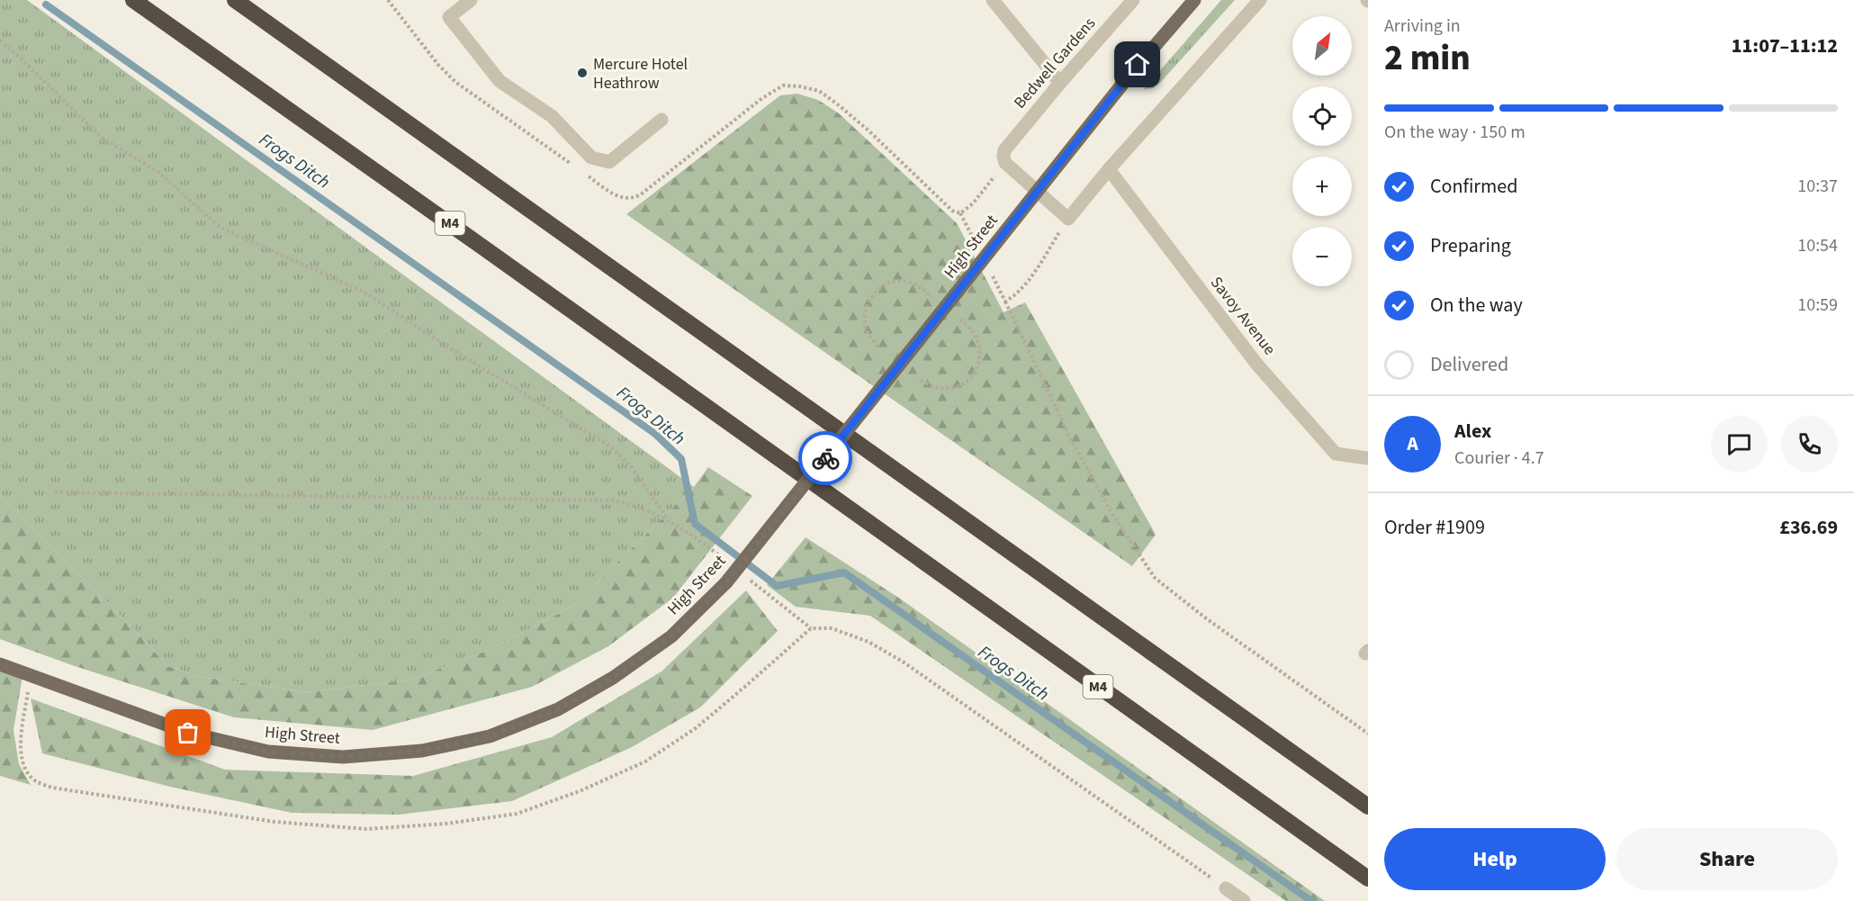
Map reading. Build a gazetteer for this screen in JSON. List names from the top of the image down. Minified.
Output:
{"streets":{"highway":["M4"],"main road":["High Street"],"street":["Bedwell Gardens","Savoy Avenue"]},"water":["Frogs Ditch"],"places":["Mercure Hotel Heathrow"],"north":"top right","page":{"heading":["2 min","Arriving in","11:07–11:12"],"panel":["Alex","Courier · 4.7","Order #1909","£36.69"],"map_buttons":["+","−"],"bar":"On the way · 150 m","list":[["Confirmed","10:37"],["Preparing","10:54"],["On the way","10:59"],"Delivered"],"round":"A","buttons":["Help","Share"]}}
